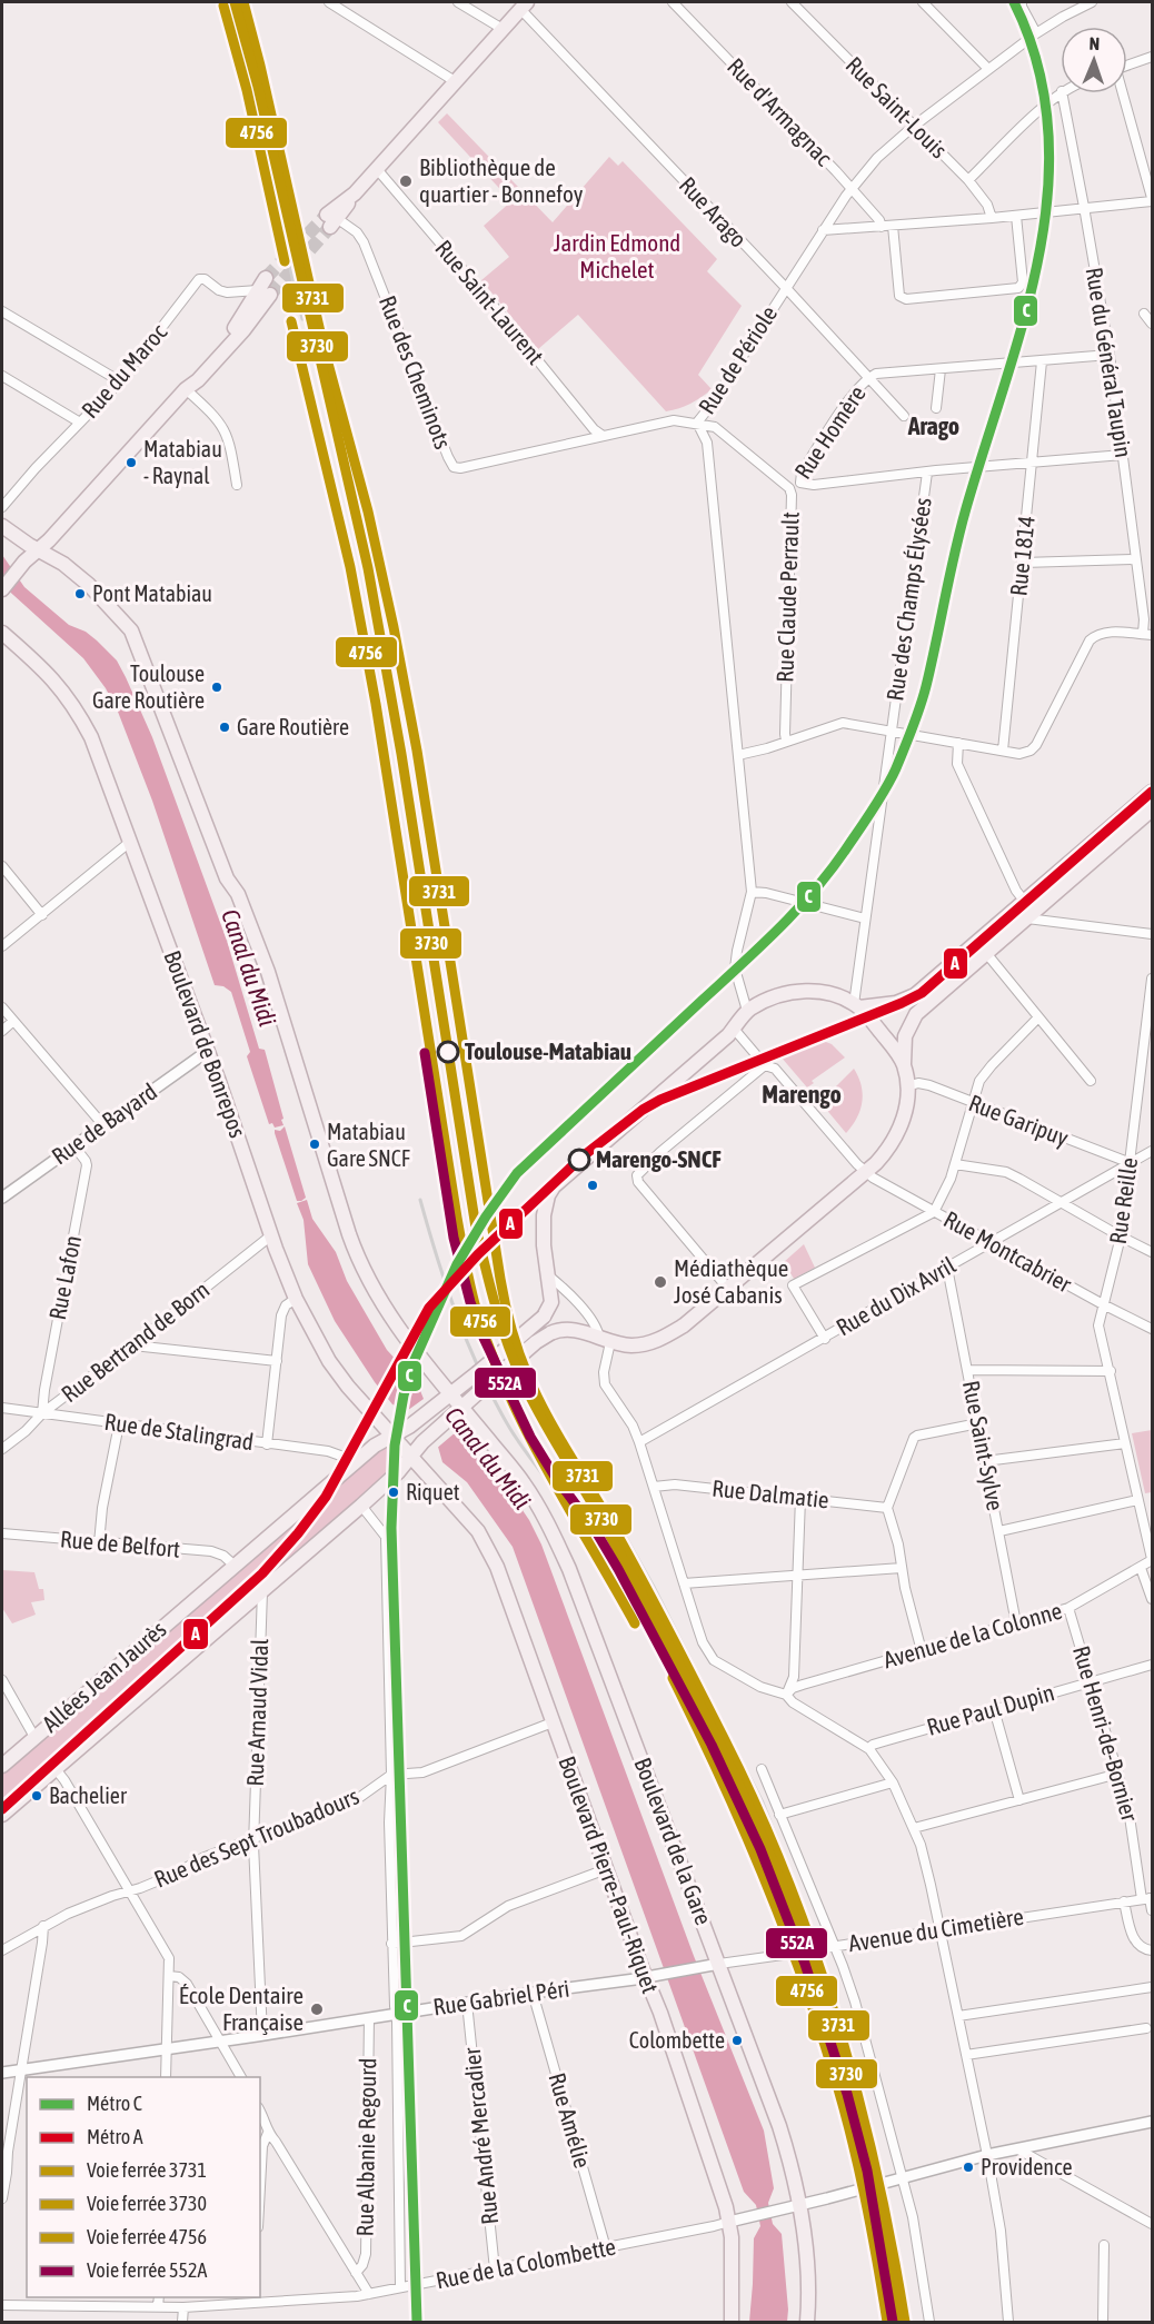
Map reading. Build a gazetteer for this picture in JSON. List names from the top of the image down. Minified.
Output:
{"streets":{"main road":["Boulevard de Bonrepos","Allées Jean Jaurès","Boulevard de la Gare","Boulevard Pierre-Paul-Riquet"],"street":["Rue Saint-Louis","Rue d'Armagnac","Rue Arago","Rue Saint-Laurent","Rue de Périole","Rue du Général Taupin","Rue du Maroc","Rue des Cheminots","Rue Homère","Rue 1814","Rue Claude Perrault","Rue des Champs Élysées","Rue Garipuy","Rue de Bayard","Rue Reille","Rue Montcabrier","Rue Lafon","Rue du Dix Avril","Rue Bertrand de Born","Rue de Stalingrad","Rue Saint-Sylve","Rue Dalmatie","Rue de Belfort","Avenue de la Colonne","Rue Paul Dupin","Rue Arnaud Vidal","Rue Henri-de-Bornier","Rue des Sept Troubadours","Avenue du Cimetière","Rue Gabriel Péri","Rue Amélie","Rue André Mercadier","Rue Albanie Regourd","Rue de la Colombette"]},"crossings":[["Rue Saint-Louis","Rue de Périole"],["Rue d'Armagnac","Rue de Périole"],["Rue Arago","Rue de Périole"],["Rue Arago","Rue Homère"],["Rue Saint-Laurent","Rue des Cheminots"],["Rue de Périole","Rue des Cheminots"],["Rue de Périole","Rue Claude Perrault"],["Rue du Général Taupin","Rue Homère"],["Rue des Cheminots","Rue Claude Perrault"],["Rue Homère","Rue 1814"],["Rue Homère","Rue Claude Perrault"],["Boulevard de Bonrepos","Rue de Bayard"],["Boulevard de Bonrepos","Rue Bertrand de Born"],["Boulevard de Bonrepos","Allées Jean Jaurès"],["Boulevard de Bonrepos","Boulevard Pierre-Paul-Riquet"],["Rue Garipuy","Rue Reille"],["Rue Garipuy","Rue du Dix Avril"],["Rue de Bayard","Rue Lafon"],["Rue Reille","Rue Montcabrier"],["Rue Reille","Rue du Dix Avril"],["Rue Reille","Avenue de la Colonne"],["Rue Montcabrier","Rue du Dix Avril"],["Rue Lafon","Rue Bertrand de Born"],["Rue Lafon","Rue de Stalingrad"],["Rue du Dix Avril","Rue Saint-Sylve"],["Rue Bertrand de Born","Rue de Stalingrad"],["Rue de Stalingrad","Allées Jean Jaurès"],["Rue Saint-Sylve","Avenue de la Colonne"],["Rue de Belfort","Allées Jean Jaurès"],["Avenue de la Colonne","Rue Henri-de-Bornier"],["Allées Jean Jaurès","Rue Arnaud Vidal"],["Allées Jean Jaurès","Boulevard de la Gare"],["Allées Jean Jaurès","Boulevard Pierre-Paul-Riquet"],["Rue Paul Dupin","Rue Henri-de-Bornier"],["Rue Arnaud Vidal","Rue des Sept Troubadours"],["Rue Arnaud Vidal","Rue Gabriel Péri"],["Rue Henri-de-Bornier","Avenue du Cimetière"],["Boulevard de la Gare","Avenue du Cimetière"],["Boulevard de la Gare","Rue Gabriel Péri"],["Boulevard Pierre-Paul-Riquet","Rue Gabriel Péri"],["Boulevard Pierre-Paul-Riquet","Rue de la Colombette"],["Avenue du Cimetière","Rue Gabriel Péri"],["Rue Gabriel Péri","Rue Amélie"],["Rue Gabriel Péri","Rue André Mercadier"],["Rue Gabriel Péri","Rue Albanie Regourd"],["Rue Amélie","Rue de la Colombette"],["Rue André Mercadier","Rue de la Colombette"]],"districts":["Arago","Marengo"],"water":["Canal du Midi"],"parks":["Jardin Edmond Michelet"],"places":["Bibliothèque de quartier - Bonnefoy","Matabiau - Raynal","Pont Matabiau","Toulouse Gare Routière","Gare Routière","Toulouse-Matabiau","Matabiau Gare SNCF","Marengo-SNCF","Médiathèque José Cabanis","Riquet","Bachelier","École Dentaire Française","Colombette","Providence"],"lines":["metro line C","rail line 3731","rail line 3730","rail line 4756","metro line A","rail line 552A"],"legend":["Métro C","Métro A","Voie ferrée 3731","Voie ferrée 3730","Voie ferrée 4756","Voie ferrée 552A"],"north":"top"}
